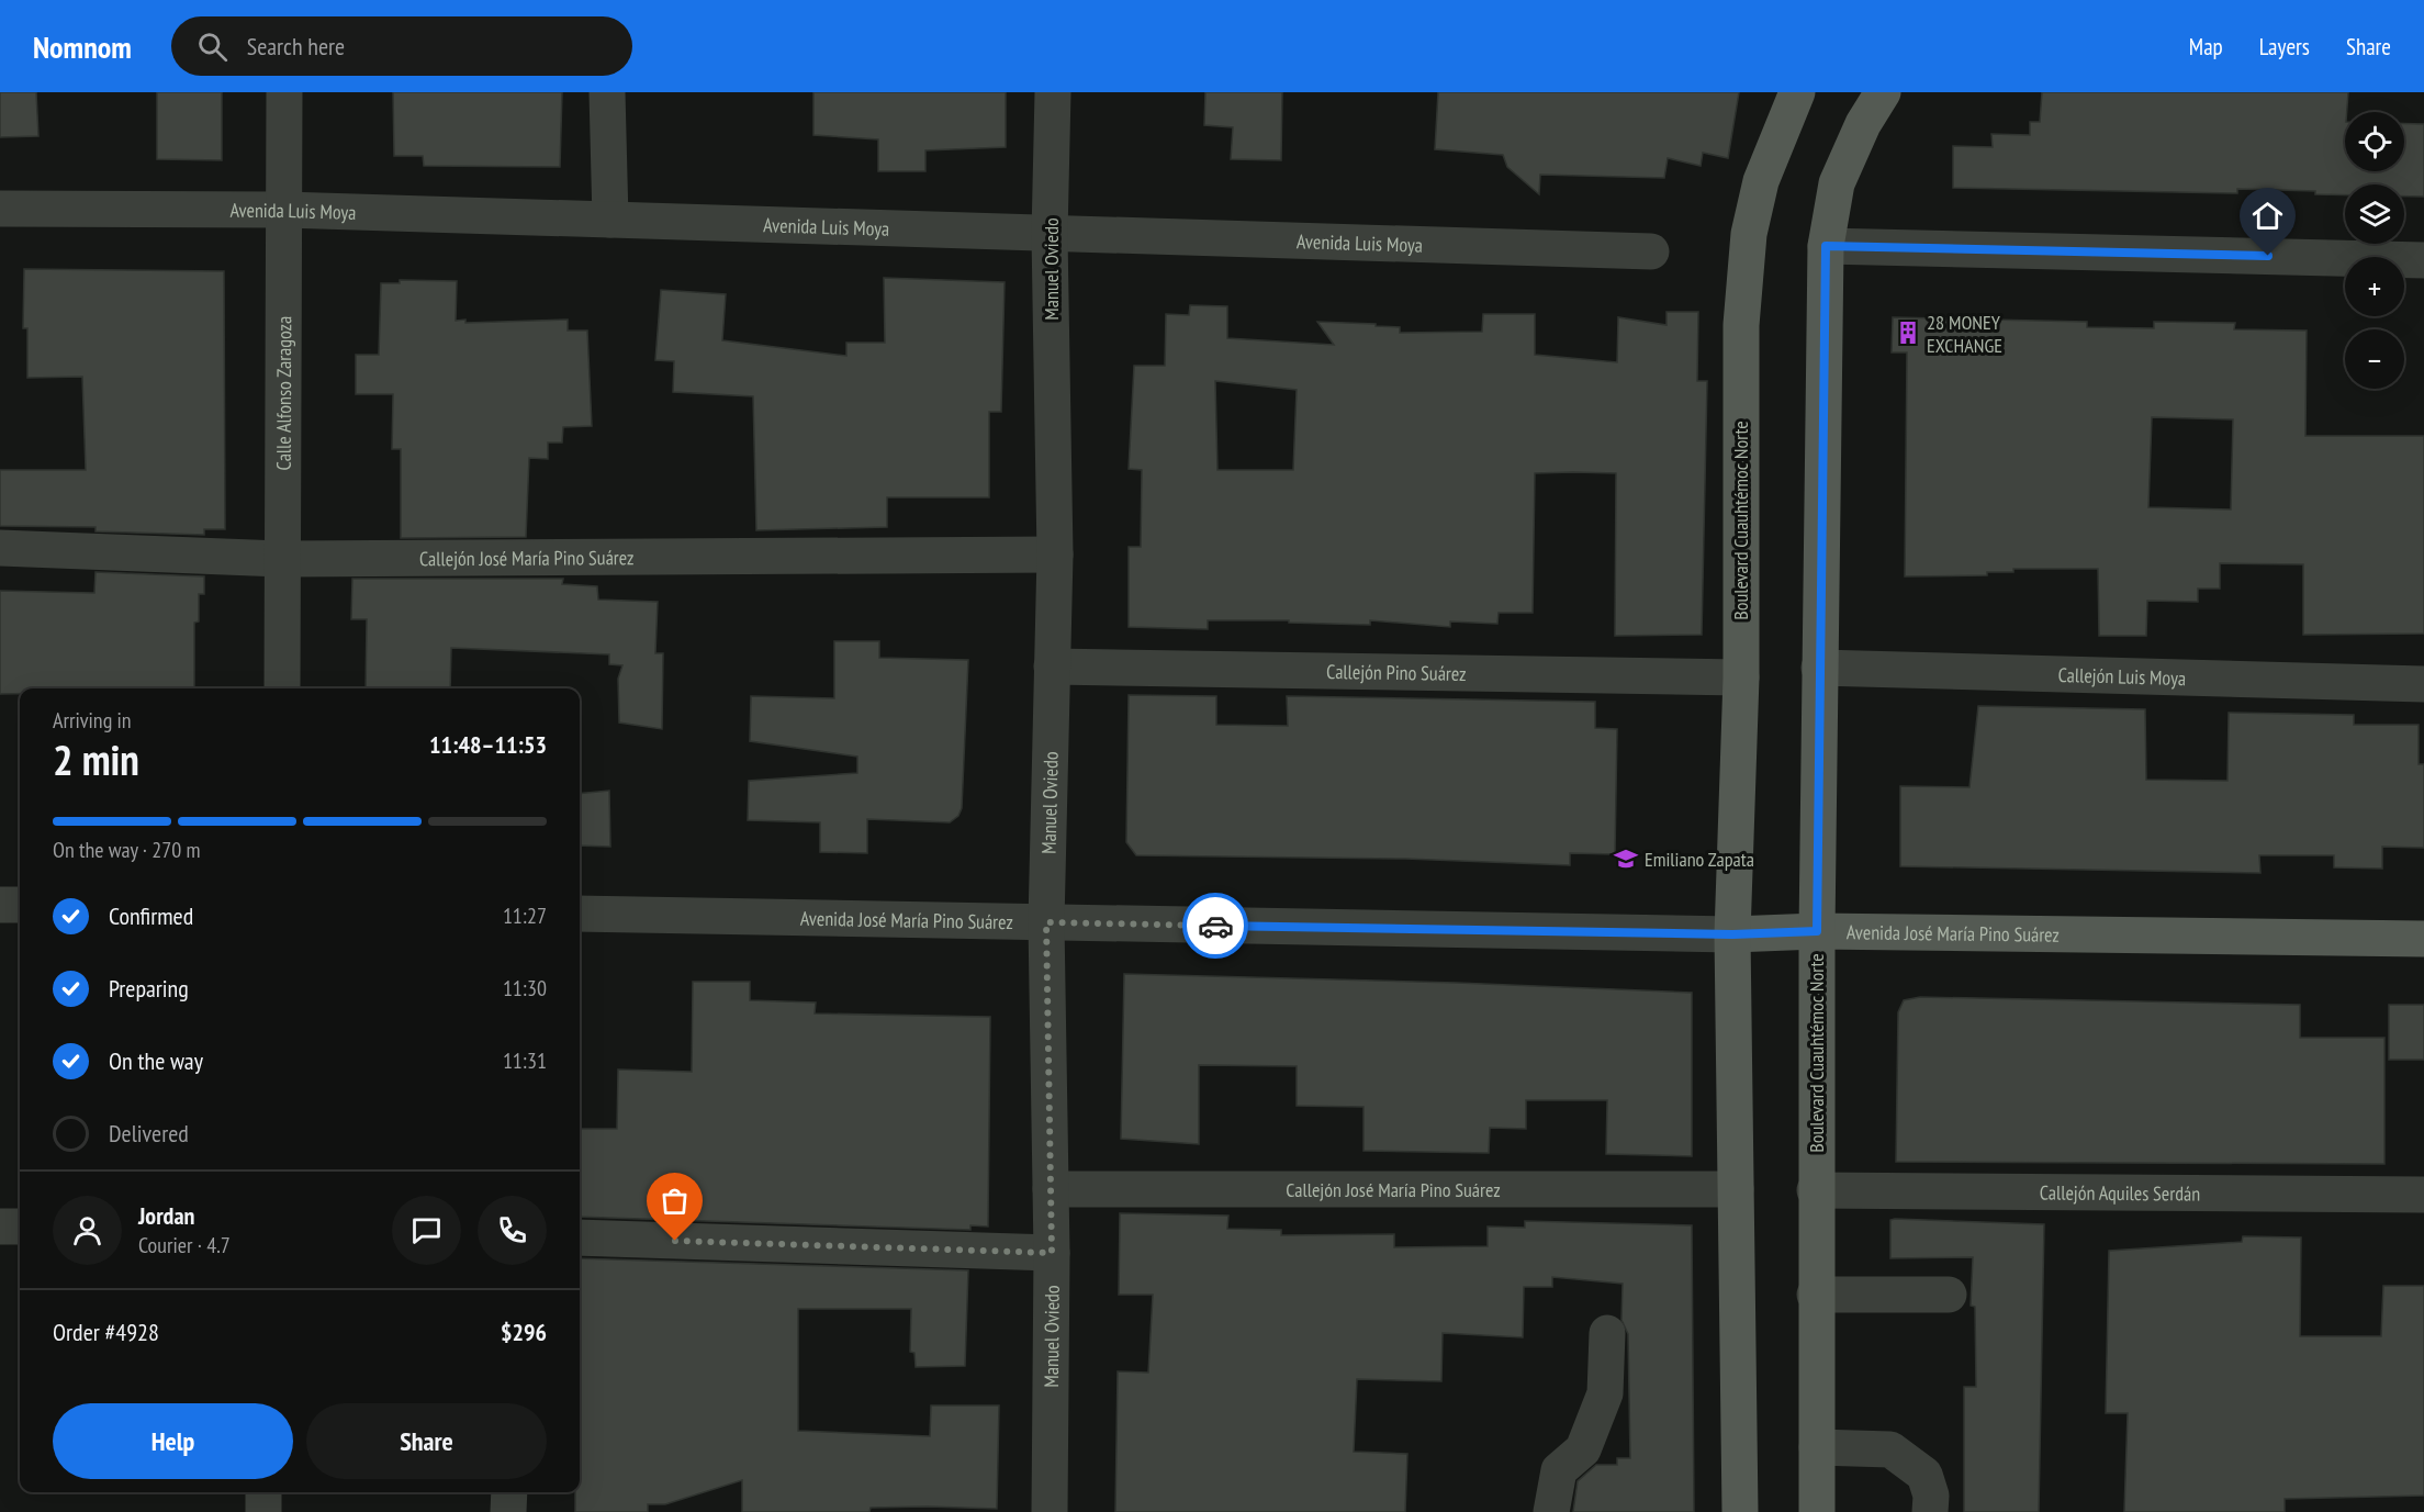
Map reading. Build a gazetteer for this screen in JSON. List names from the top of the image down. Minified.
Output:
{"streets":{"main road":["Boulevard Cuauhtémoc Norte","Avenida José María Pino Suárez"],"street":["Avenida Luis Moya","Manuel Oviedo","Calle Alfonso Zaragoza","Callejón José María Pino Suárez","Callejón Pino Suárez","Callejón Luis Moya","Callejón Aquiles Serdán"]},"crossings":[["Avenida Luis Moya","Manuel Oviedo"],["Avenida Luis Moya","Calle Alfonso Zaragoza"],["Manuel Oviedo","Callejón José María Pino Suárez"],["Manuel Oviedo","Callejón Pino Suárez"],["Manuel Oviedo","Avenida José María Pino Suárez"],["Calle Alfonso Zaragoza","Callejón José María Pino Suárez"],["Boulevard Cuauhtémoc Norte","Callejón José María Pino Suárez"],["Boulevard Cuauhtémoc Norte","Callejón Pino Suárez"],["Boulevard Cuauhtémoc Norte","Callejón Luis Moya"],["Boulevard Cuauhtémoc Norte","Avenida José María Pino Suárez"],["Boulevard Cuauhtémoc Norte","Callejón Aquiles Serdán"]],"places":{"building":["28 MONEY EXCHANGE"],"school or university":["Emiliano Zapata"]},"page":{"header":"Nomnom","search":"Search here","nav":["Map","Layers","Share"],"map_buttons":["+","−"],"heading":["2 min","Arriving in","11:48–11:53"],"panel":["Jordan","Courier · 4.7","Order #4928","$296"],"bar":"On the way · 270 m","list":[["Confirmed","11:27"],["Preparing","11:30"],["On the way","11:31"],"Delivered"],"buttons":["Help","Share"]}}
